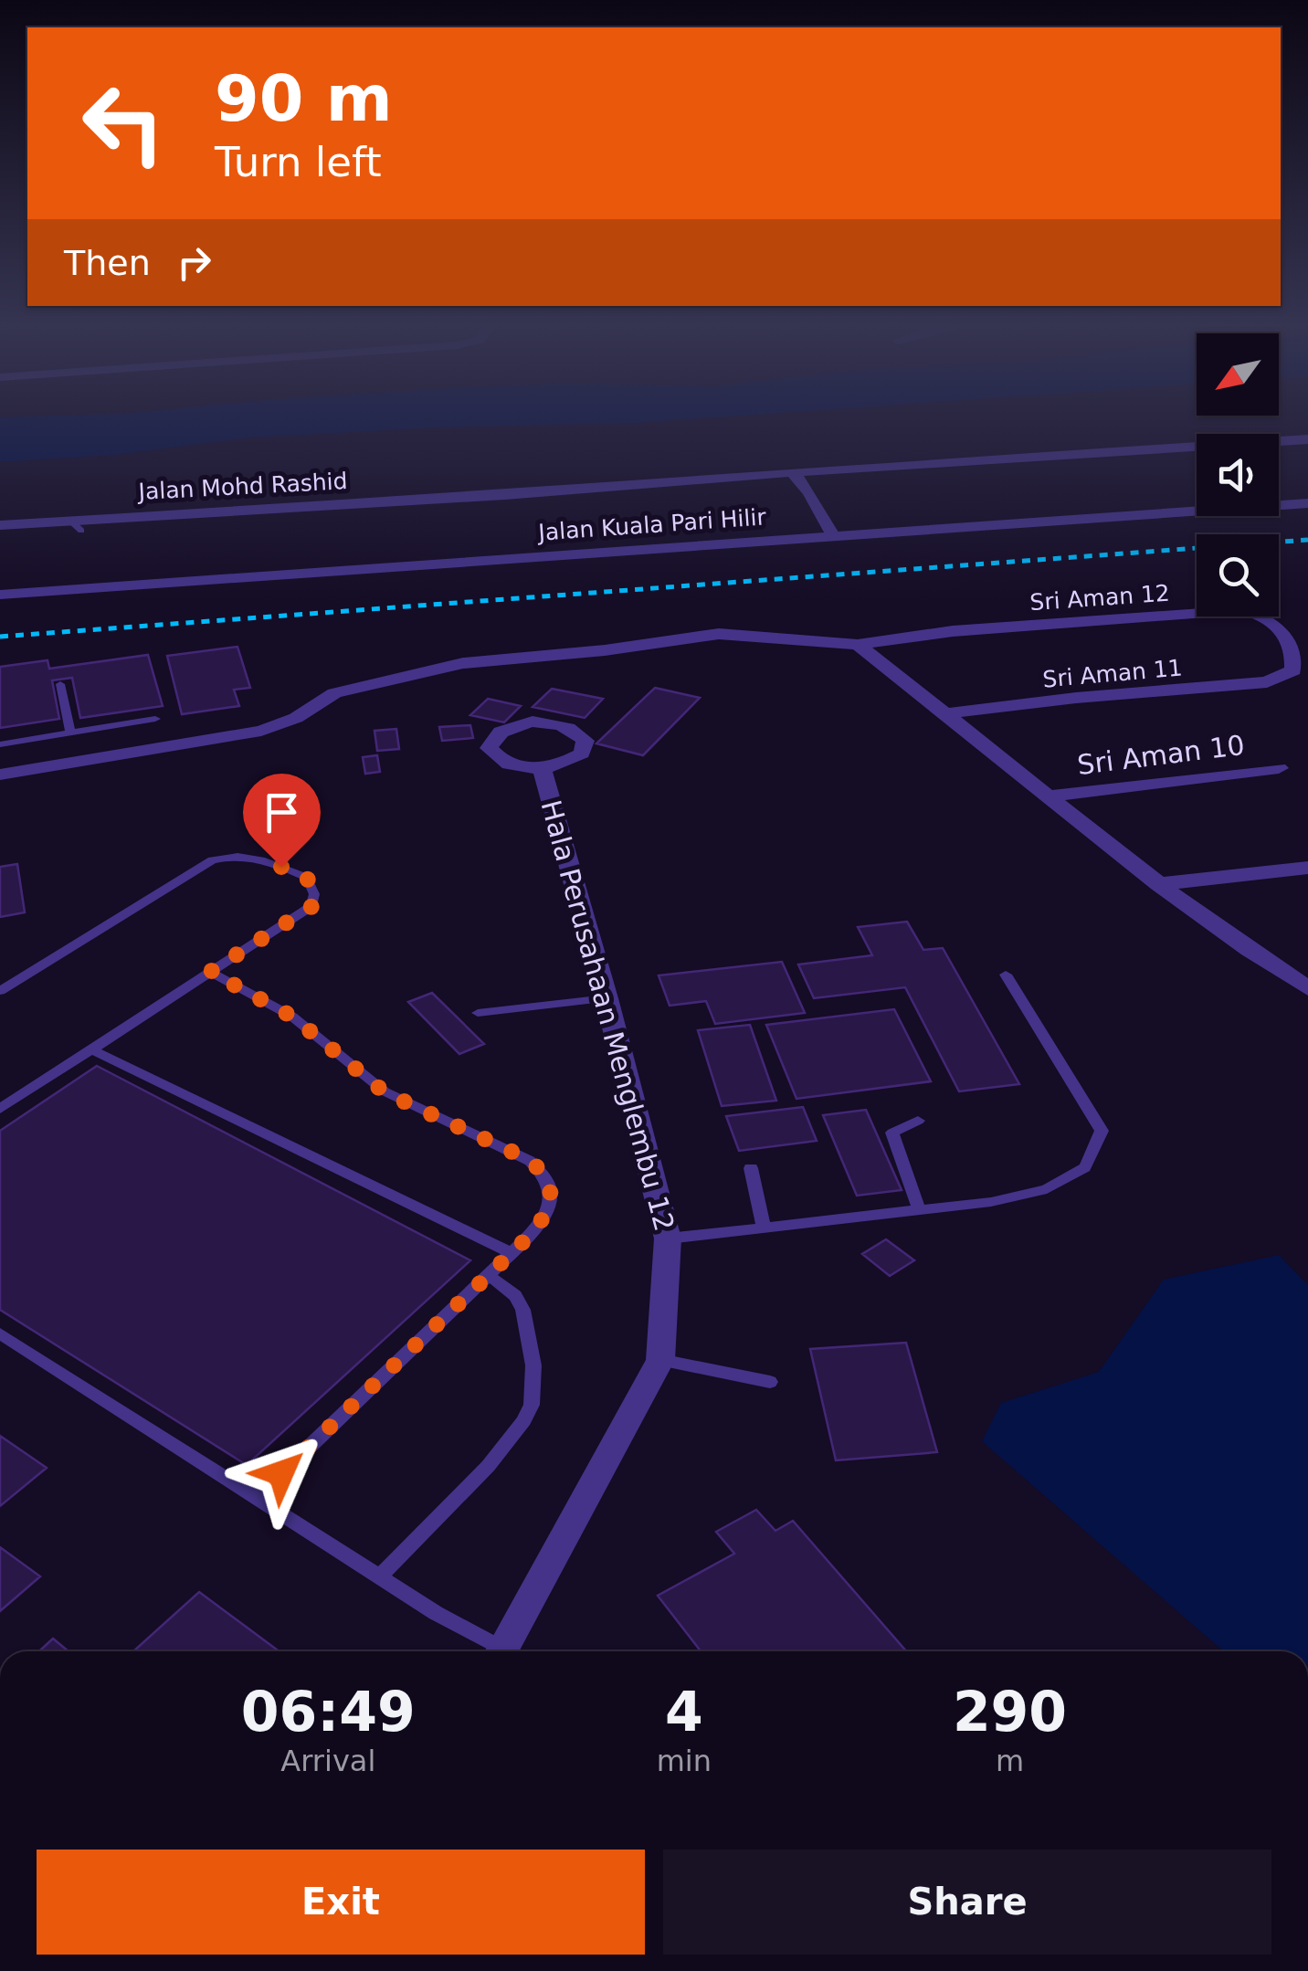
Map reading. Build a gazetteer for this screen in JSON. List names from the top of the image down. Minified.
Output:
{"streets":{"street":["Jalan Mohd Rashid","Jalan Kuala Pari Hilir","Sri Aman 12","Sri Aman 11","Sri Aman 10","Hala Perusahaan Menglembu 12"]},"crossings":[["Sri Aman 12","Sri Aman 11"]],"north":"bottom left","page":{"turn":["90 m","Turn left"],"then":"Then","eta":["06:49","Arrival","4","min","290","m"],"buttons":["Exit","Share"]}}
